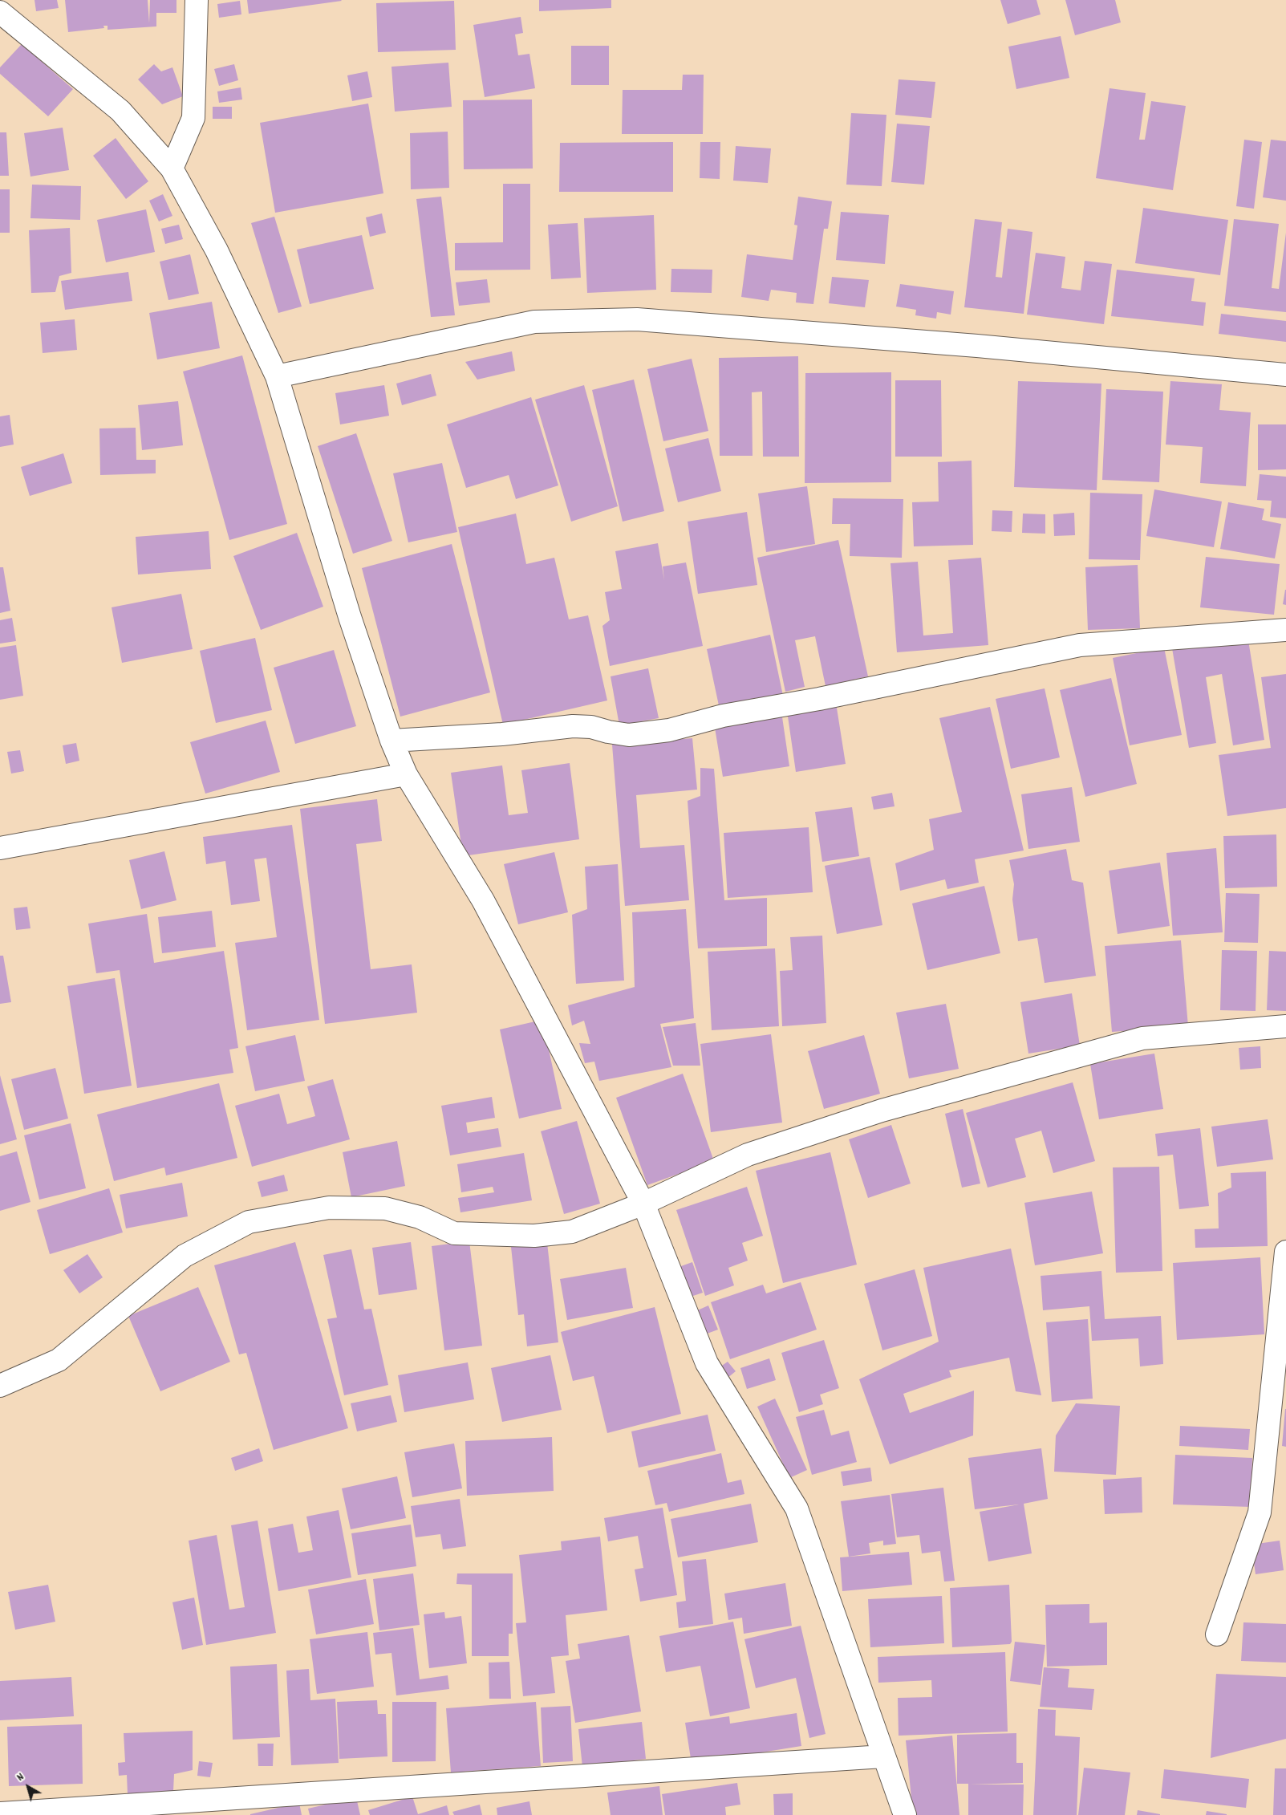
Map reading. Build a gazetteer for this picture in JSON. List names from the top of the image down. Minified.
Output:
{"north":"top left"}
